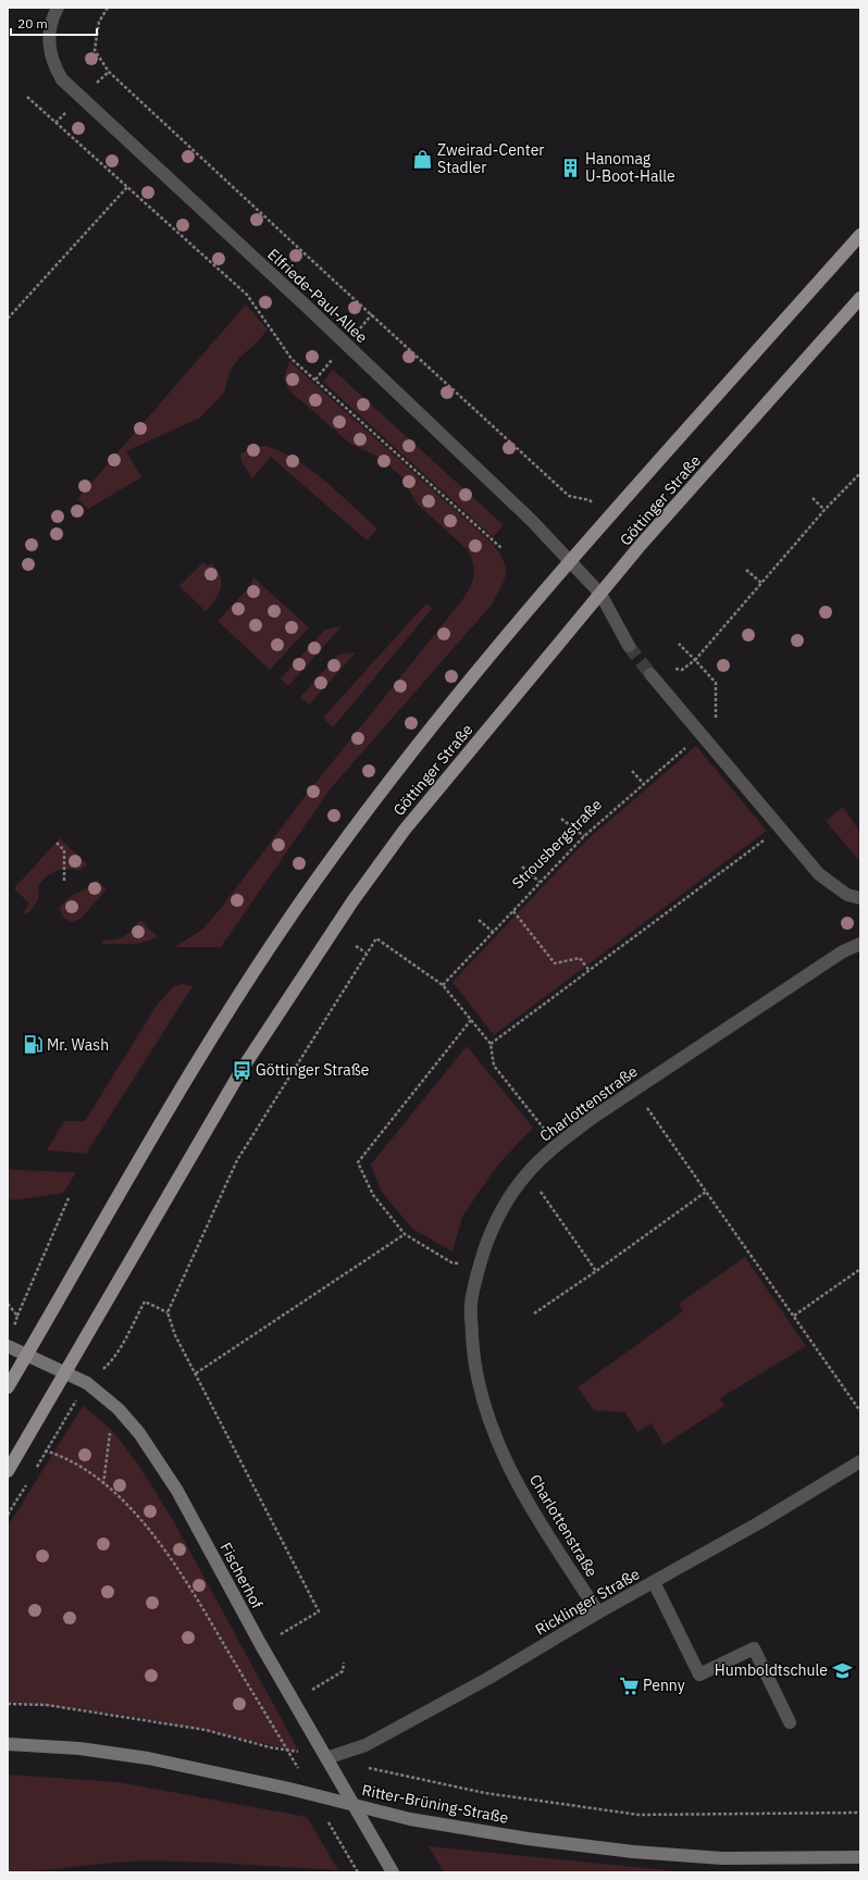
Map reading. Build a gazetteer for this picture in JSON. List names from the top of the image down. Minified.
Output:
{"streets":{"main road":["Göttinger Straße","Fischerhof","Ritter-Brüning-Straße"],"street":["Elfriede-Paul-Allee","Charlottenstraße","Ricklinger Straße"],"path":["Strousbergstraße"]},"crossings":[["Elfriede-Paul-Allee","Göttinger Straße"],["Charlottenstraße","Ricklinger Straße"],["Fischerhof","Ricklinger Straße"]],"places":{"shop":["Zweirad-Center Stadler"],"building":["Hanomag U-Boot-Halle"],"fuel station":["Mr. Wash"],"bus stop":["Göttinger Straße"],"school or university":["Humboldtschule"],"supermarket":["Penny"]},"scale_bar":"20 m"}
